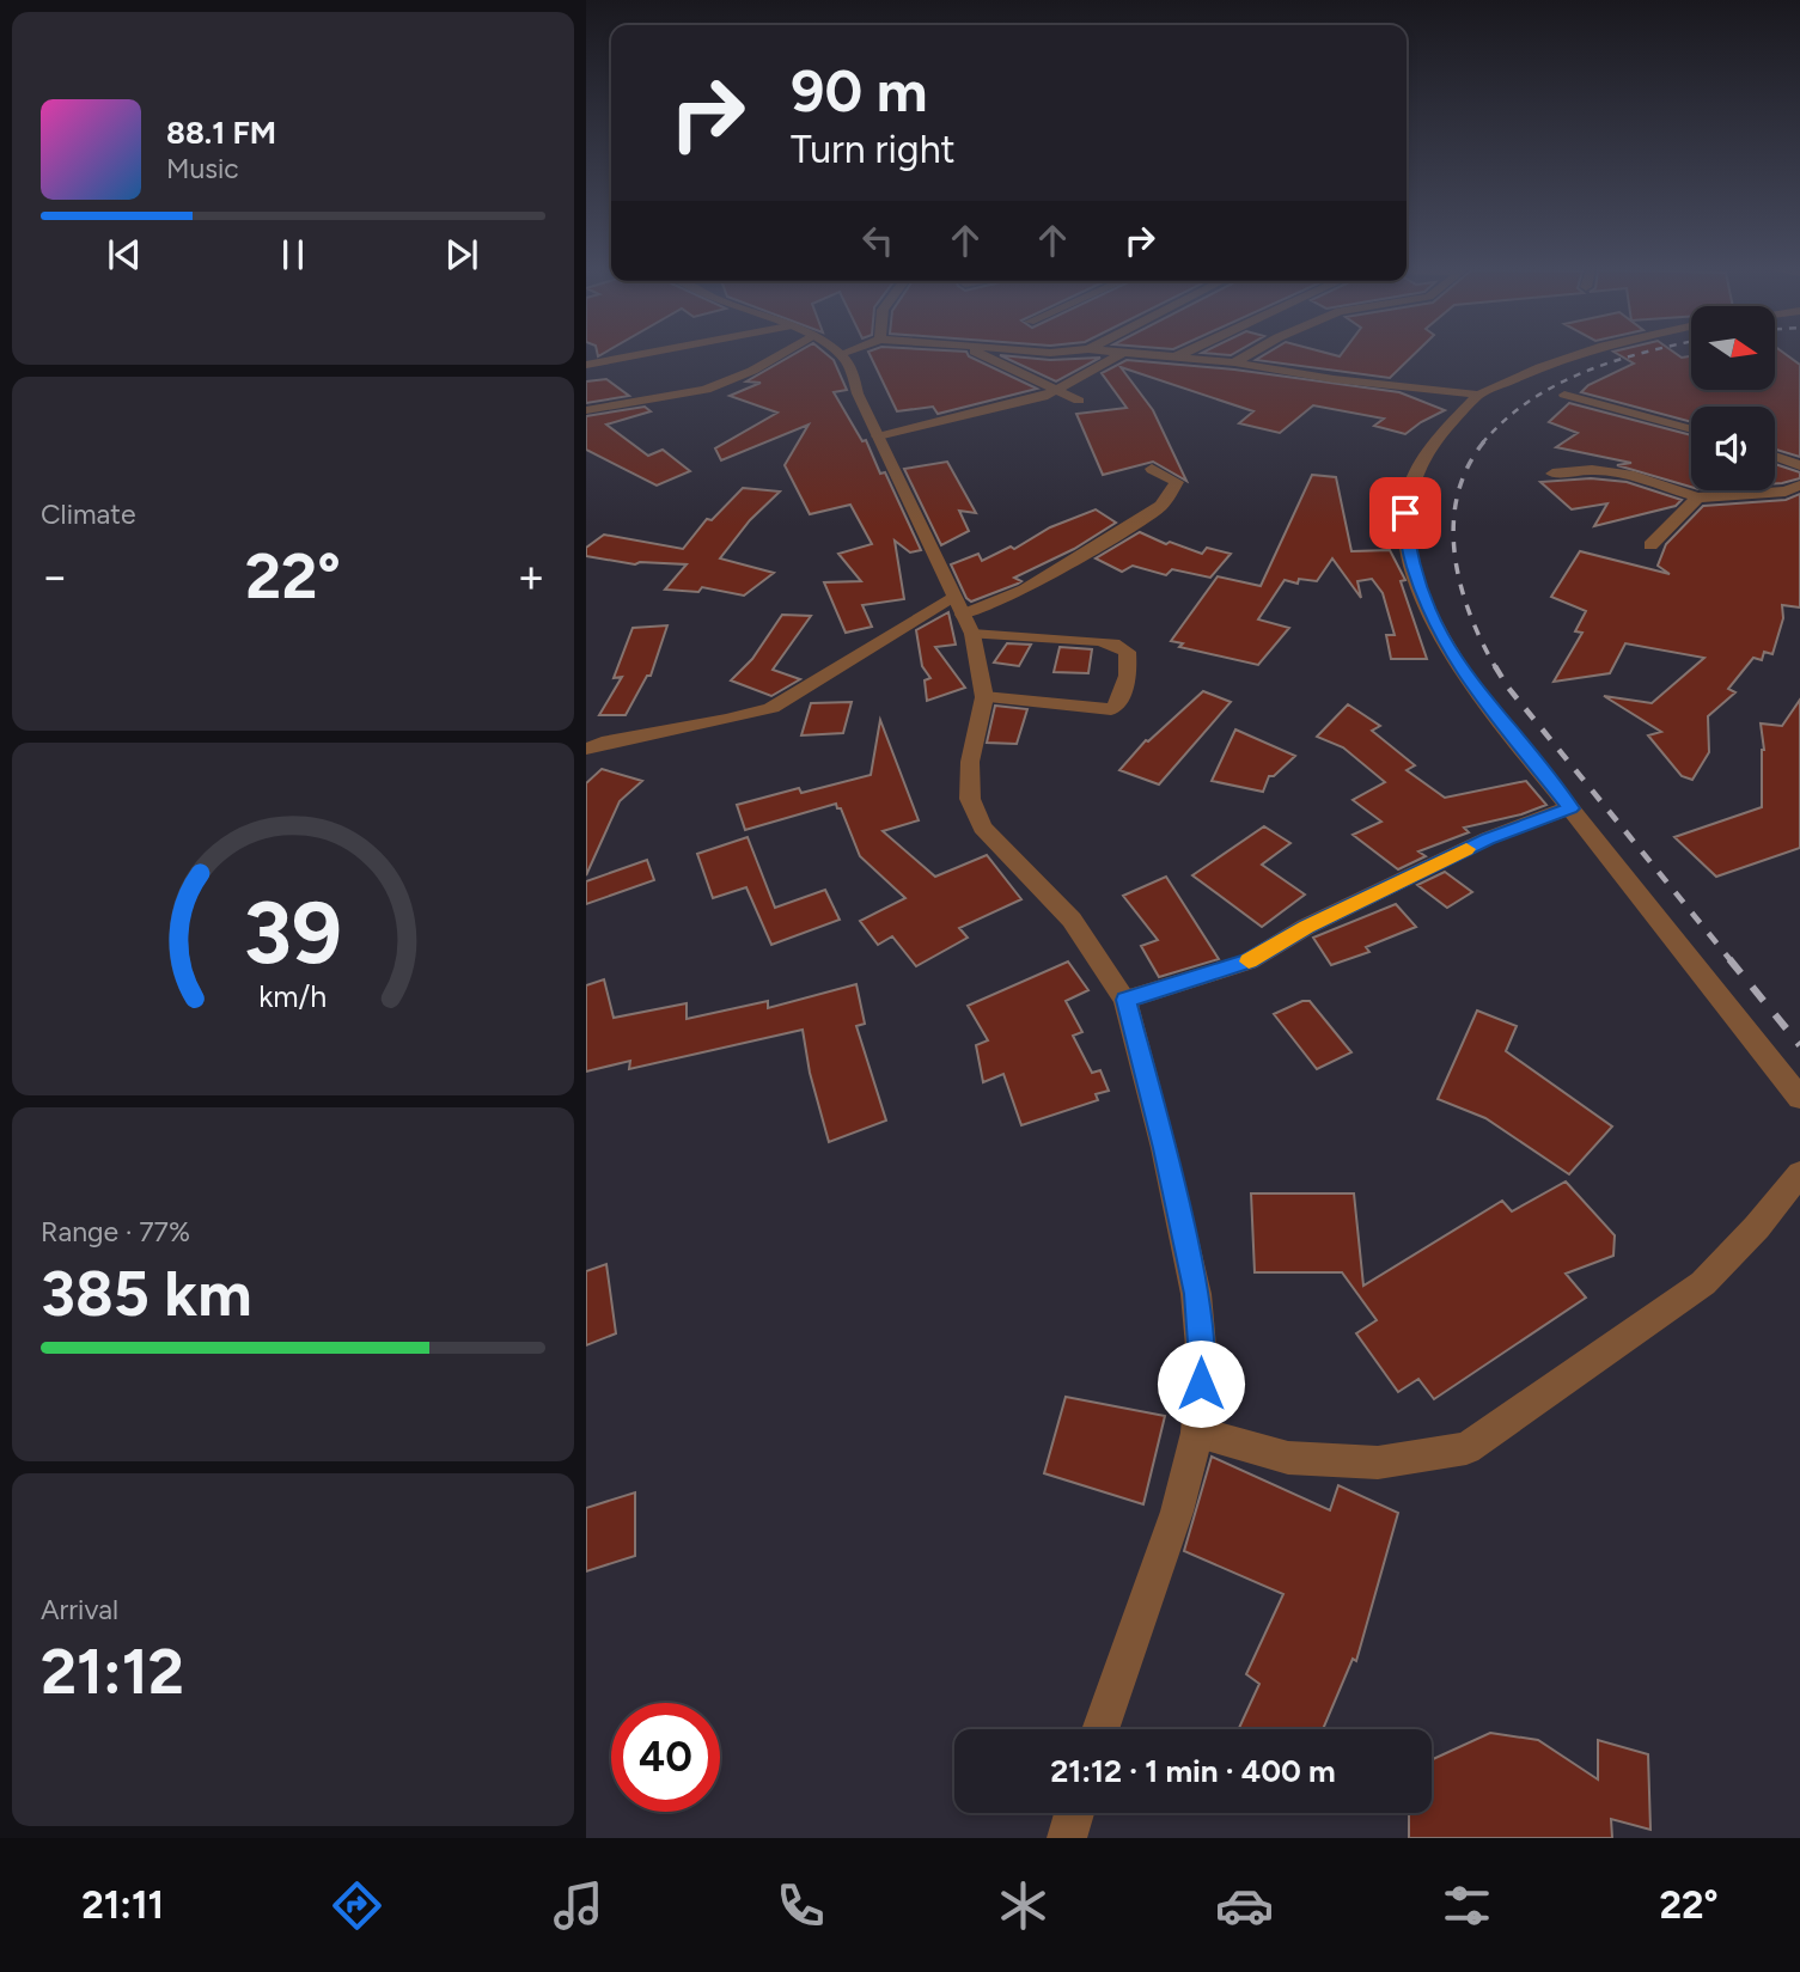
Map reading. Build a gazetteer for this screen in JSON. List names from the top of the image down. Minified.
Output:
{"north":"right","page":{"turn":["90 m","Turn right"],"song":["88.1 FM","Music"],"tile":["Climate",["Range · 77%","385 km"],["Arrival","21:12"]],"heat":["−","22°","+"],"limit":"40","trip":"21:12 · 1 min · 400 m","tabs":["21:11","22°"],"gauge":["39","km/h"]}}
